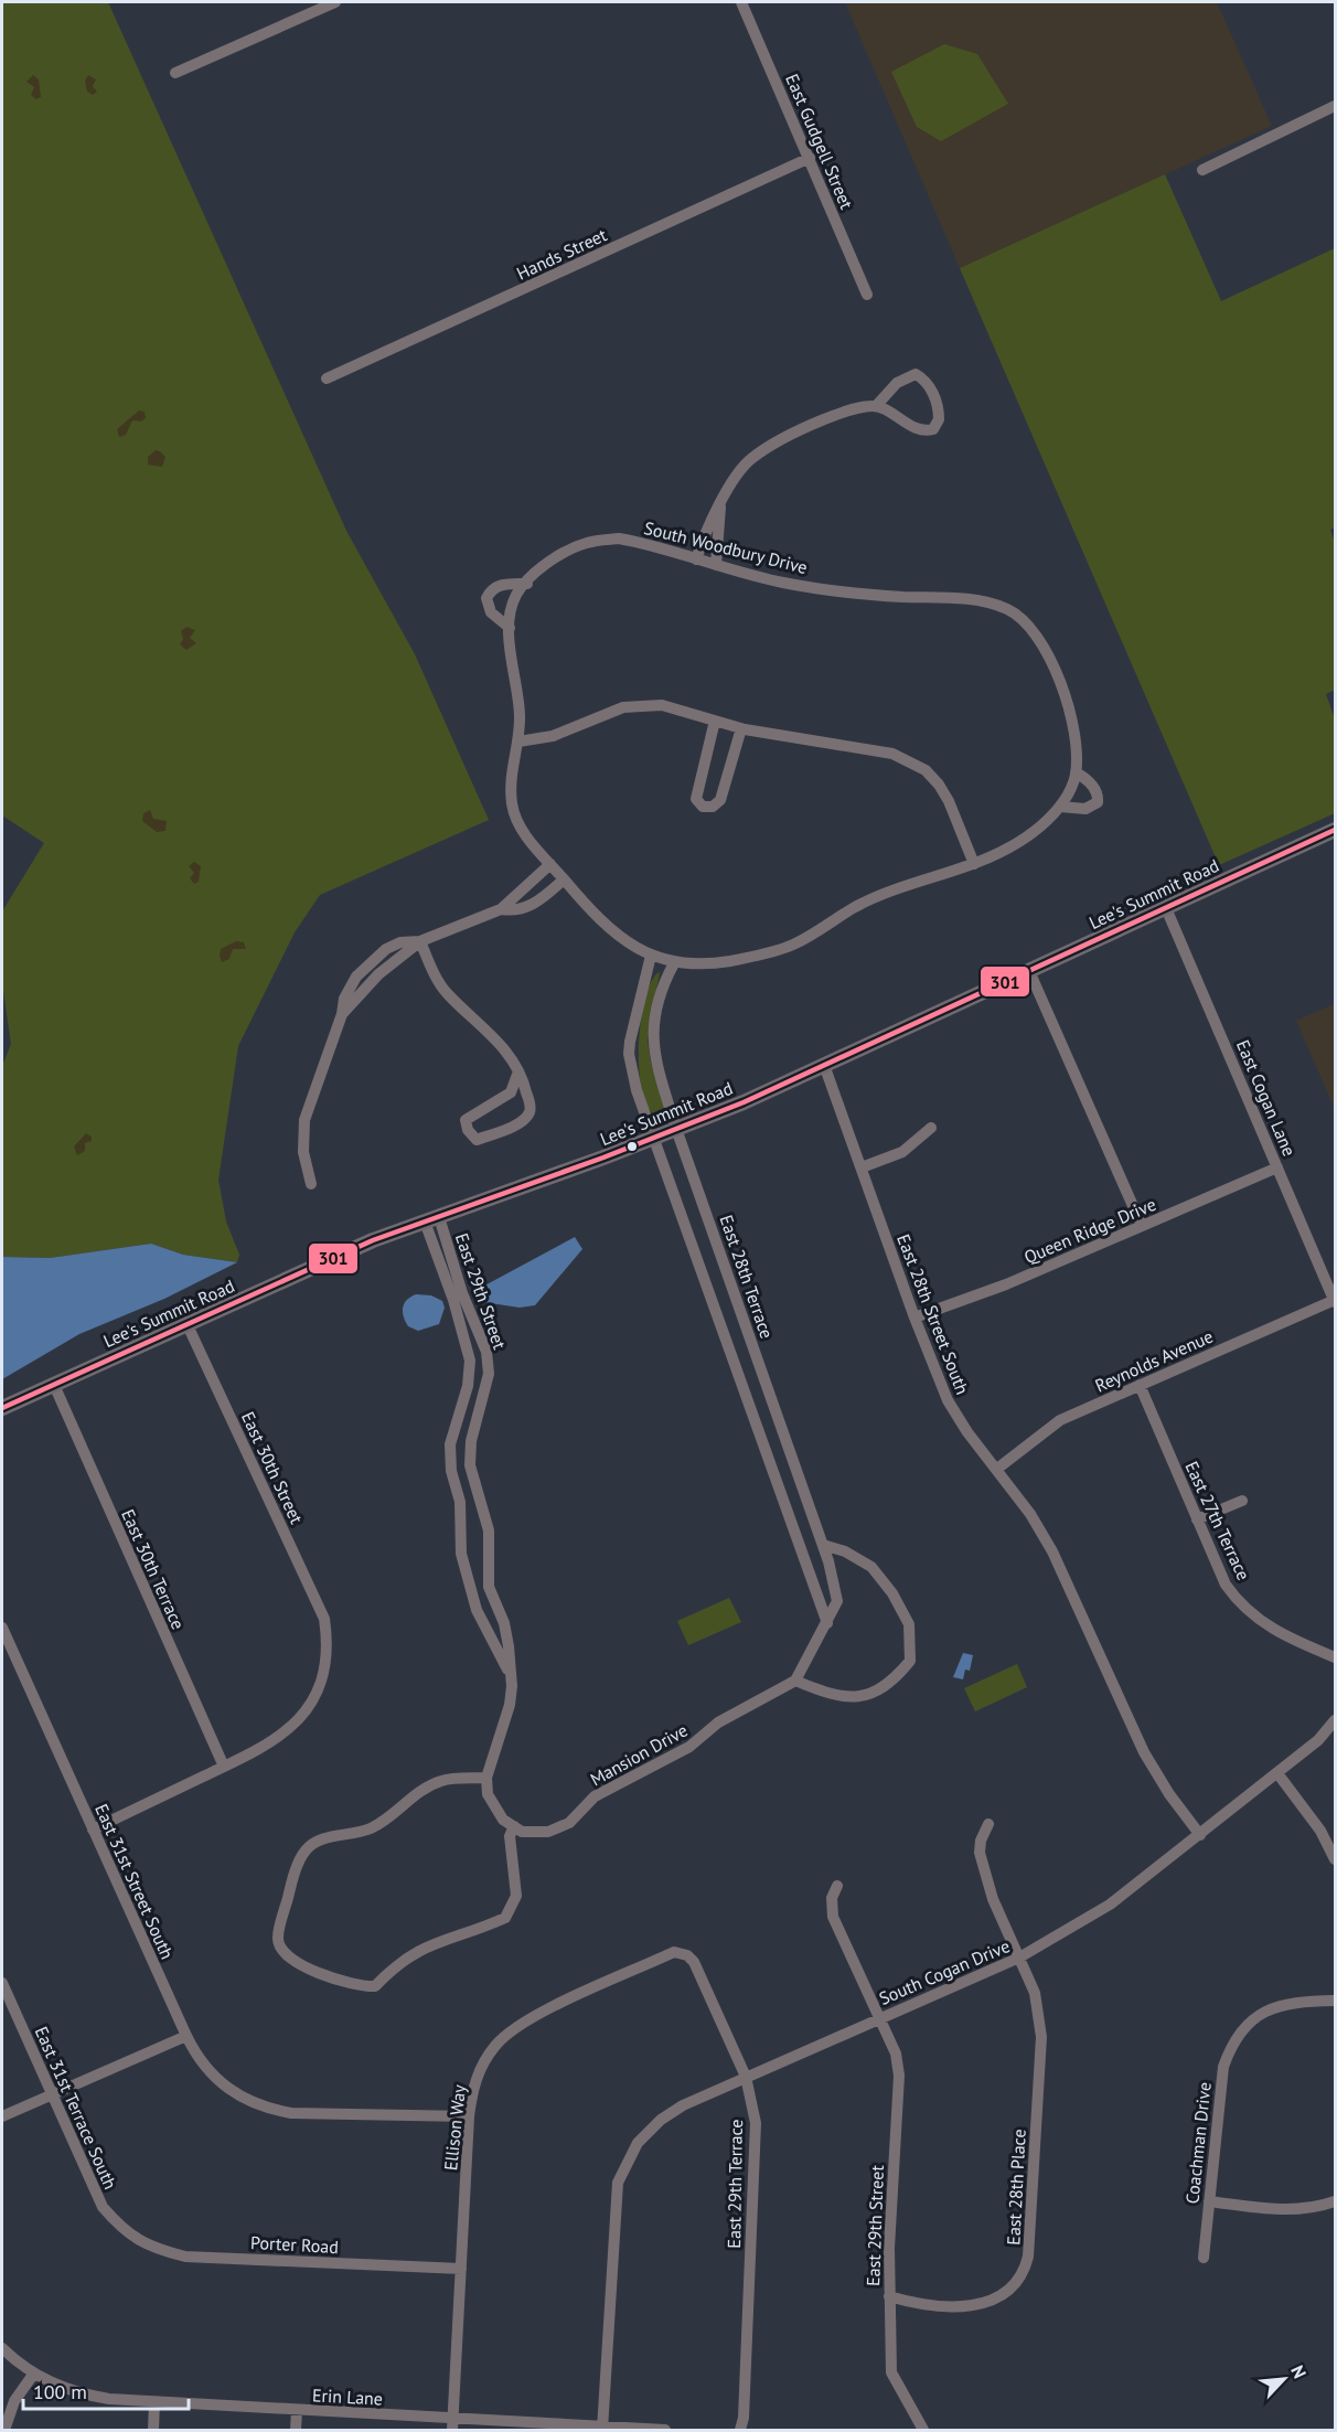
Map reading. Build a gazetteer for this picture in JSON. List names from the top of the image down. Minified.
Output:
{"streets":{"main road":["Lee's Summit Road"],"street":["East Gudgell Street","Hands Street","South Woodbury Drive","East Cogan Lane","Queen Ridge Drive","East 28th Terrace","East 29th Street","East 28th Street South","Reynolds Avenue","East 30th Street","East 27th Terrace","East 30th Terrace","Mansion Drive","East 31st Street South","South Cogan Drive","East 31st Terrace South","Ellison Way","Coachman Drive","East 29th Terrace","East 28th Place","Porter Road","Erin Lane"]},"crossings":[["East Gudgell Street","Hands Street"],["Lee's Summit Road","East Cogan Lane"],["Lee's Summit Road","East 28th Terrace"],["Lee's Summit Road","East 29th Street"],["Lee's Summit Road","East 28th Street South"],["Lee's Summit Road","East 30th Street"],["Lee's Summit Road","East 30th Terrace"],["East Cogan Lane","Queen Ridge Drive"],["East Cogan Lane","Reynolds Avenue"],["Queen Ridge Drive","East 28th Street South"],["East 28th Terrace","Mansion Drive"],["East 29th Street","South Cogan Drive"],["East 29th Street","East 28th Place"],["East 28th Street South","Reynolds Avenue"],["East 28th Street South","South Cogan Drive"],["Reynolds Avenue","East 27th Terrace"],["East 30th Street","East 30th Terrace"],["East 31st Street South","Ellison Way"],["South Cogan Drive","East 29th Terrace"],["South Cogan Drive","East 28th Place"],["South Cogan Drive","Erin Lane"],["East 31st Terrace South","Porter Road"],["Ellison Way","East 29th Terrace"],["Ellison Way","Porter Road"],["Ellison Way","Erin Lane"]],"lines":["transit line 301"],"scale_bar":"100 m","north":"top right"}
